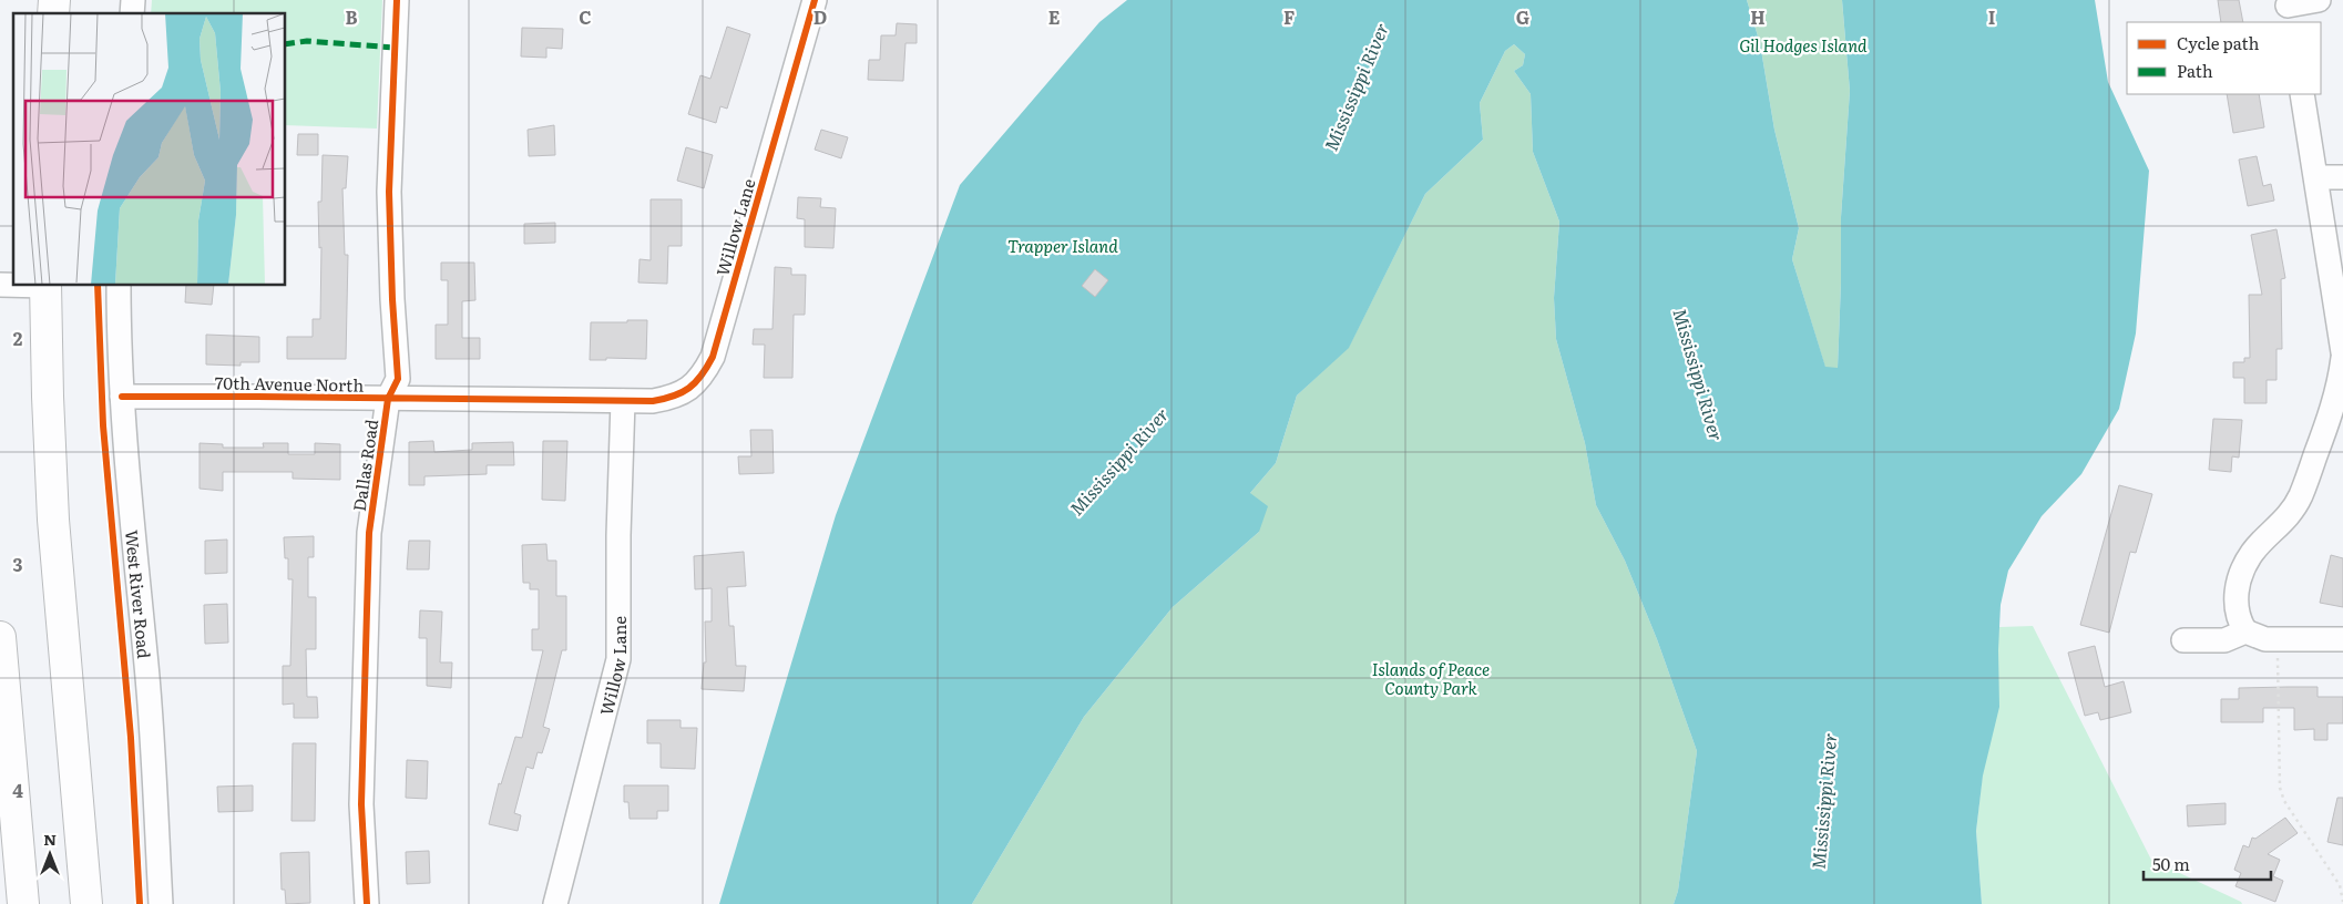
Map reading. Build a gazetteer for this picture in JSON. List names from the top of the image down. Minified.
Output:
{"streets":{"street":["Willow Lane","70th Avenue North","Dallas Road","West River Road"]},"crossings":[["Willow Lane","70th Avenue North"],["70th Avenue North","Dallas Road"],["70th Avenue North","West River Road"]],"water":["Mississippi River"],"parks":["Gil Hodges Island","Trapper Island","Islands of Peace County Park"],"legend":["Cycle path","Path"],"scale_bar":"50 m","north":"top","grid":{"columns":["B","C","D","E","F","G","H","I"],"rows":["2","3","4"]}}
